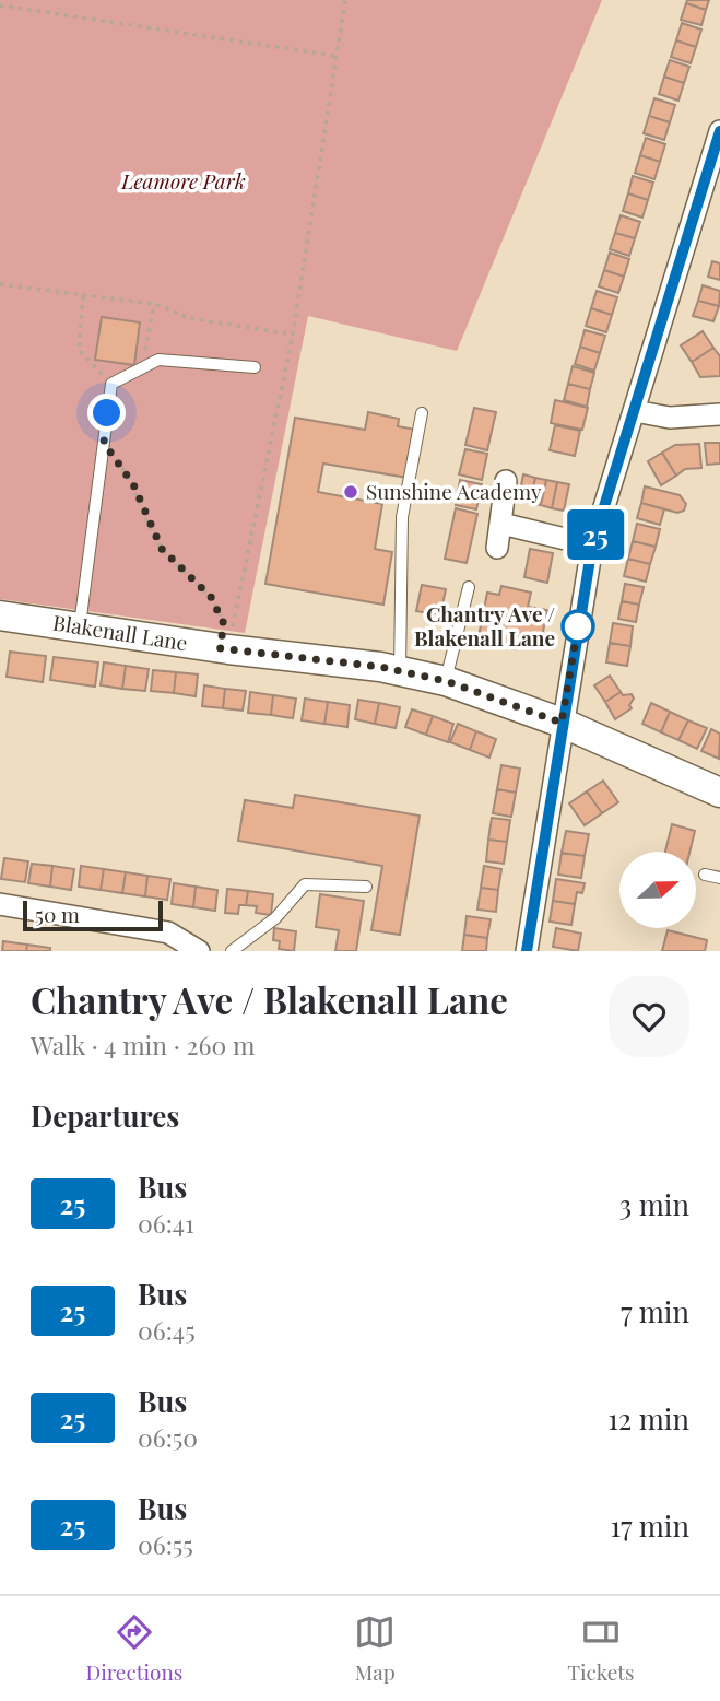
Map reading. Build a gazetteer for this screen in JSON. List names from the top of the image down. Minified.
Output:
{"streets":{"street":["Blakenall Lane"]},"parks":["Leamore Park"],"places":["Sunshine Academy","Chantry Ave / Blakenall Lane"],"lines":["bus line 25"],"scale_bar":"50 m","north":"right","page":{"on_map":"25","scale":"50 m","heading":[["Chantry Ave / Blakenall Lane","Walk · 4 min · 260 m"],"Departures"],"list":[{"mark":"25","name":"Bus","note":"06:41","value":"3 min"},{"mark":"25","name":"Bus","note":"06:45","value":"7 min"},{"mark":"25","name":"Bus","note":"06:50","value":"12 min"},{"mark":"25","name":"Bus","note":"06:55","value":"17 min"}],"tabs":["Directions","Map","Tickets"]}}
